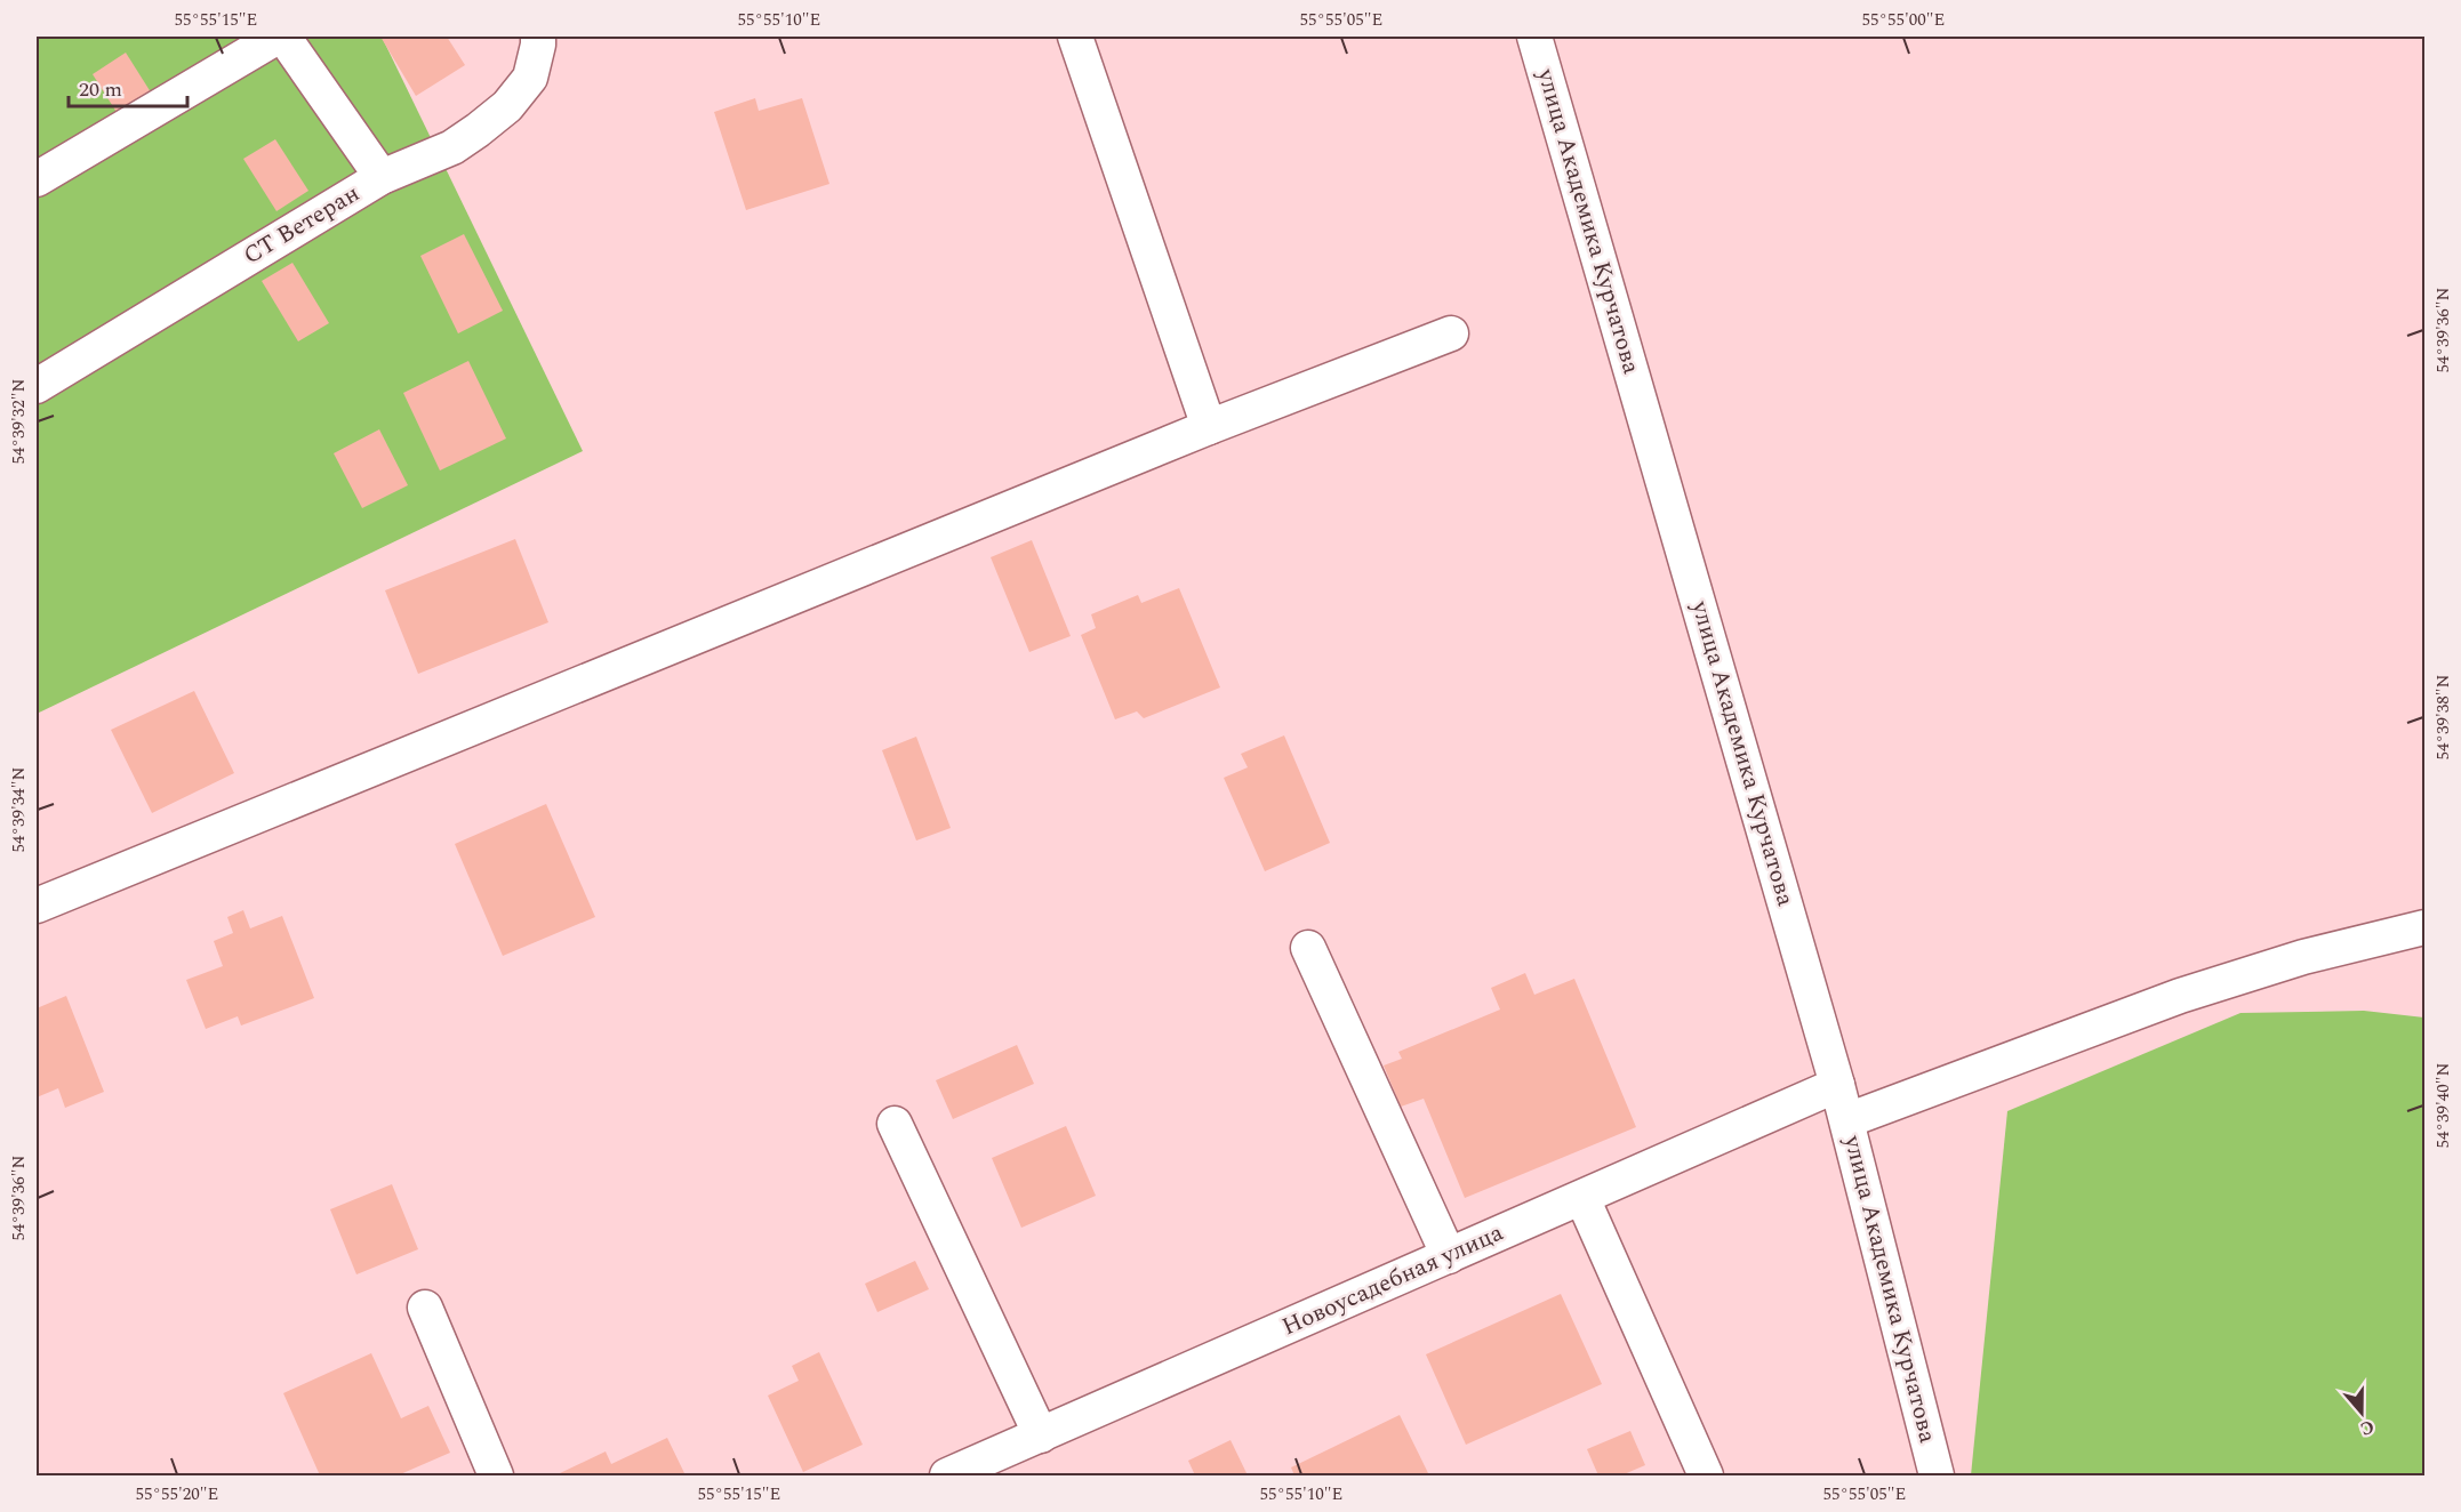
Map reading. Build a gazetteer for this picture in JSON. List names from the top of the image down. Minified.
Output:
{"streets":{"street":["улица Академика Курчатова","СТ Ветеран","Новоусадебная улица"]},"crossings":[["улица Академика Курчатова","Новоусадебная улица"]],"scale_bar":"20 m","north":"bottom","coordinates":["55°55'15\"E","55°55'10\"E","55°55'05\"E","55°55'00\"E","54°39'36\"N","54°39'32\"N","54°39'38\"N","54°39'34\"N","54°39'40\"N","55°55'20\"E"]}
